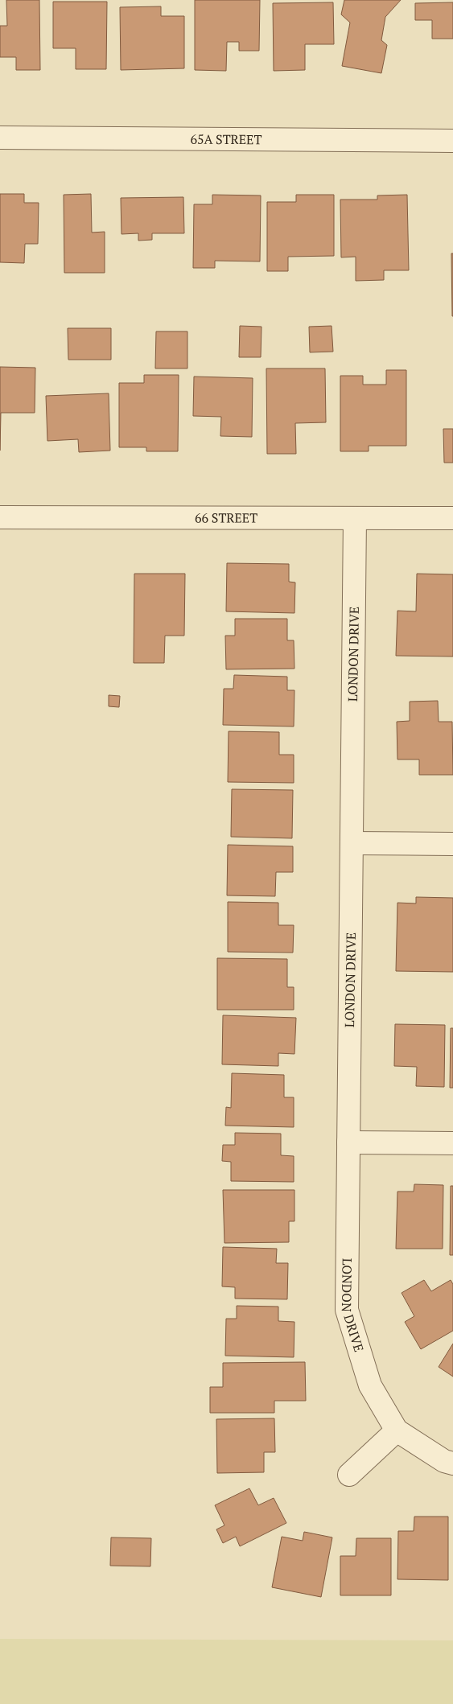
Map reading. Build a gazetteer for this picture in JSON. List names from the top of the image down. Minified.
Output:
{"streets":{"street":["65A STREET","66 STREET","LONDON DRIVE"]},"crossings":[["66 STREET","LONDON DRIVE"]]}
